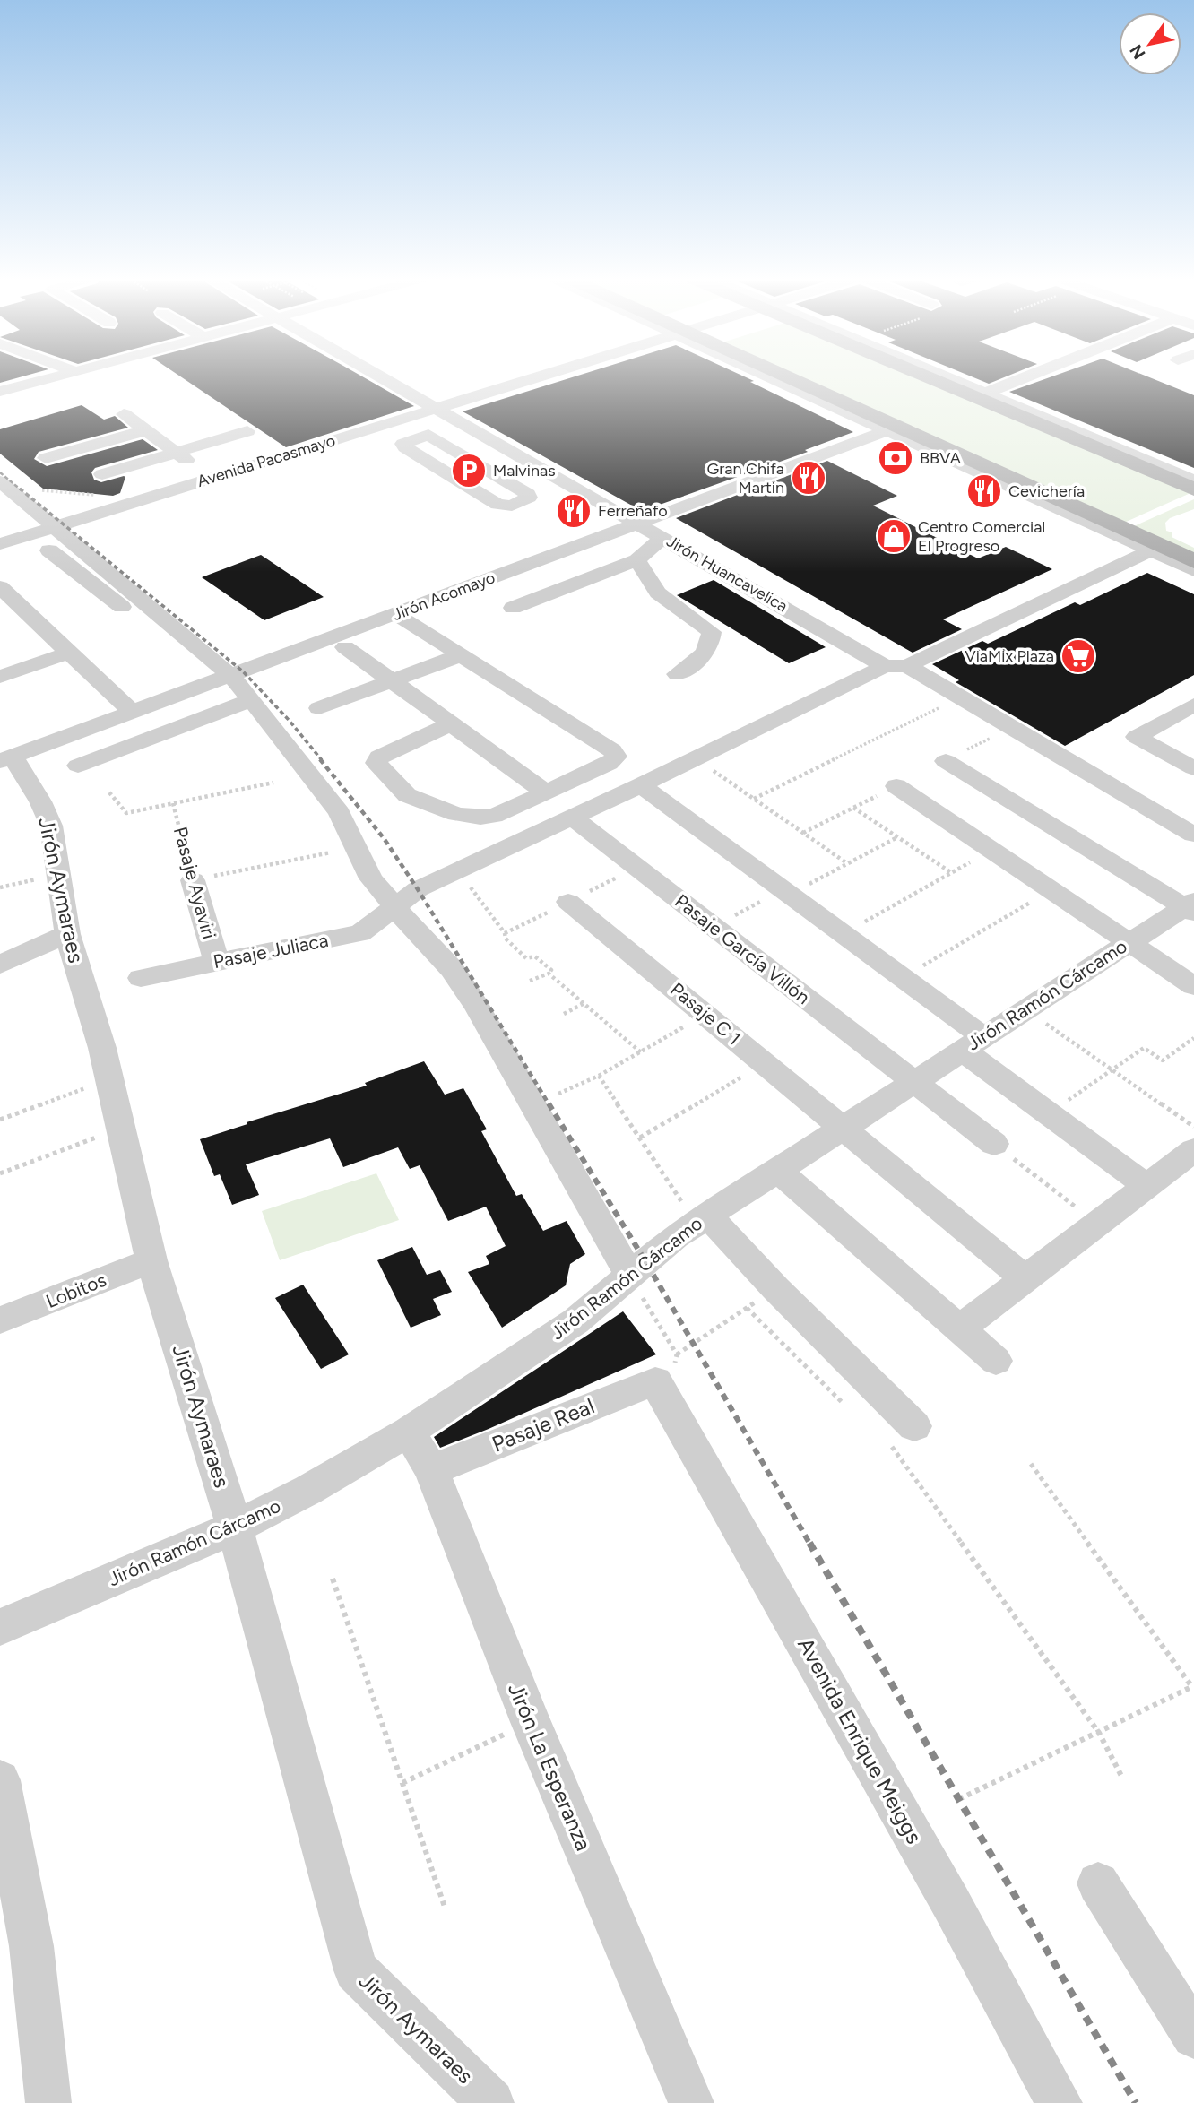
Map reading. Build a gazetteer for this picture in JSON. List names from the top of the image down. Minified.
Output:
{"streets":{"street":["Avenida Pacasmayo","Jirón Huancavelica","Jirón Acomayo","Pasaje Ayaviri","Jirón Aymaraes","Pasaje García Villón","Pasaje Juliaca","Jirón Ramón Cárcamo","Pasaje C 1","Lobitos","Pasaje Real","Avenida Enrique Meiggs","Jirón La Esperanza"]},"crossings":[["Avenida Pacasmayo","Jirón Huancavelica"],["Jirón Huancavelica","Jirón Acomayo"],["Jirón Acomayo","Jirón Aymaraes"],["Pasaje Ayaviri","Pasaje Juliaca"],["Jirón Aymaraes","Jirón Ramón Cárcamo"],["Jirón Aymaraes","Lobitos"],["Pasaje García Villón","Jirón Ramón Cárcamo"],["Jirón Ramón Cárcamo","Pasaje C 1"],["Jirón Ramón Cárcamo","Jirón La Esperanza"],["Pasaje Real","Avenida Enrique Meiggs"],["Pasaje Real","Jirón La Esperanza"]],"places":{"bank":["BBVA"],"parking":["Malvinas"],"restaurant":["Gran Chifa Martin","Cevichería","Ferreñafo"],"shop":["Centro Comercial El Progreso"],"supermarket":["ViaMix Plaza"]},"north":"bottom left"}
